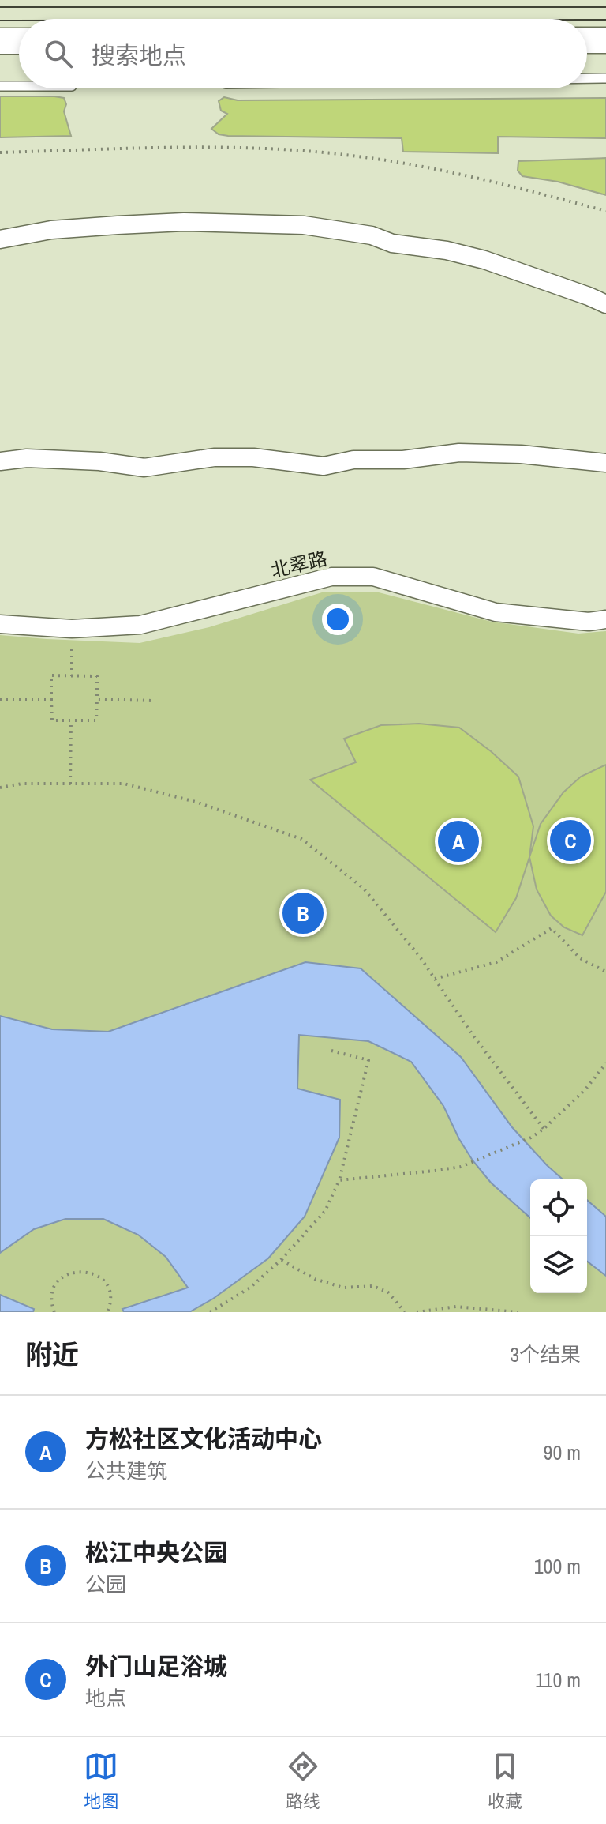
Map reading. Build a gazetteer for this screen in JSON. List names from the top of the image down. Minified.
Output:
{"streets":{"street":["北翠路"]},"page":{"search":"搜索地点","pins":["C","A","B"],"heading":["附近","3个结果"],"list":[{"mark":"A","name":"方松社区文化活动中心","note":"公共建筑","value":"90 m"},{"mark":"B","name":"松江中央公园","note":"公园","value":"100 m"},{"mark":"C","name":"外门山足浴城","note":"地点","value":"110 m"}],"nav":["地图","路线","收藏"]}}
